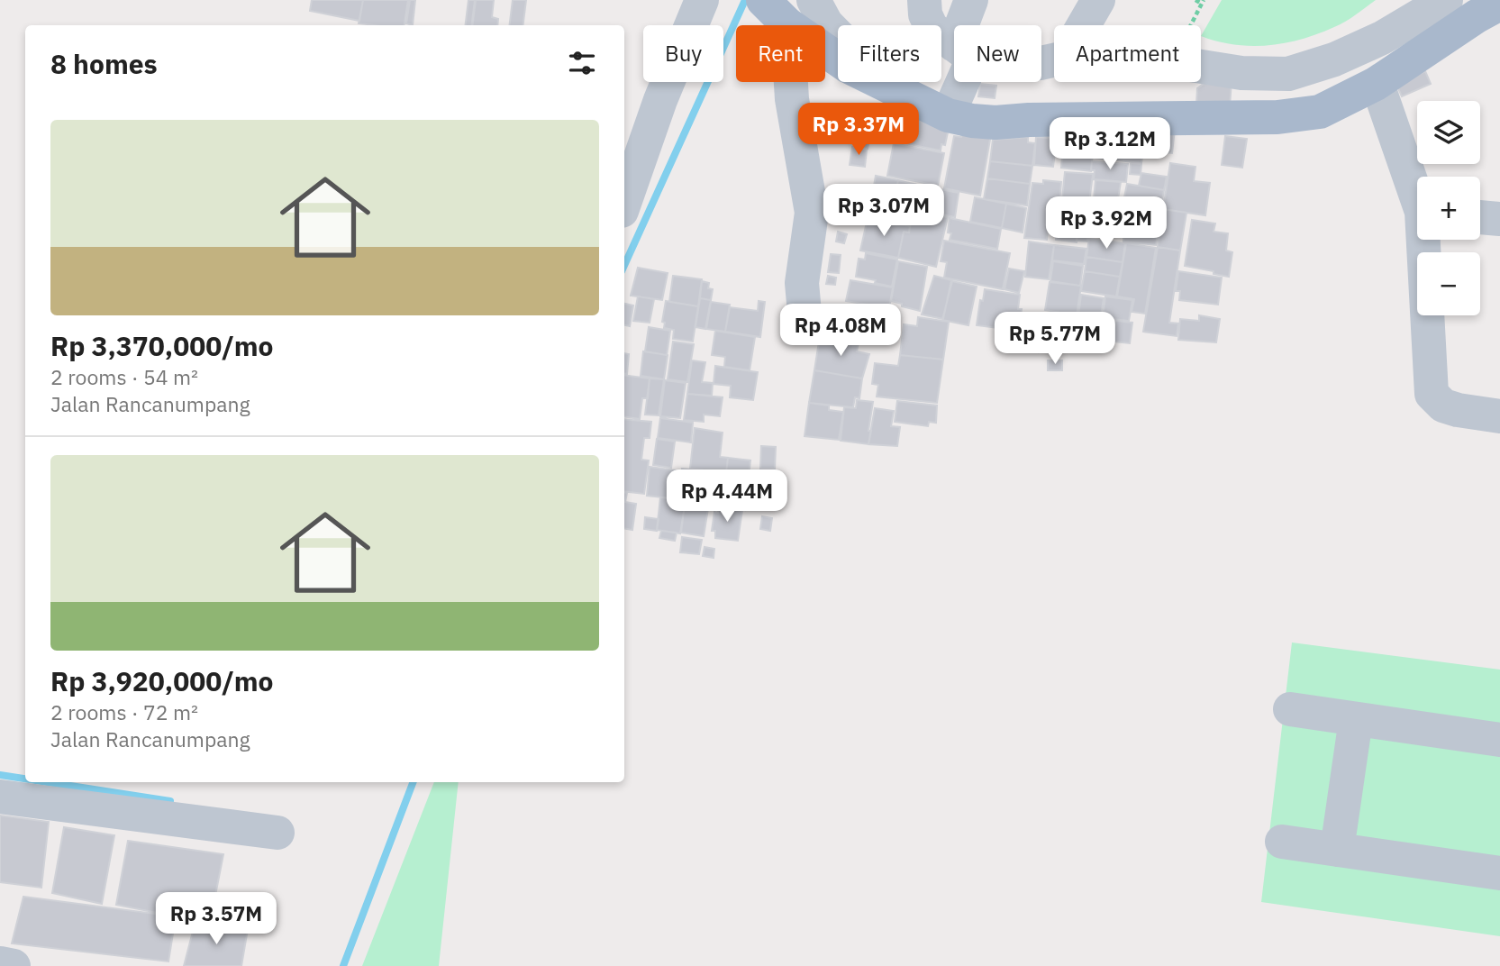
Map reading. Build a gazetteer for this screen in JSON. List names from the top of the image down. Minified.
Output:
{"page":{"chip":["Buy","Rent","Filters","New","Apartment"],"heading":"8 homes","map_buttons":["+","−"],"list":[{"name":"Rp 3,370,000/mo","note":"2 rooms · 54 m² · Jalan Rancanumpang"},{"name":"Rp 3,920,000/mo","note":"2 rooms · 72 m² · Jalan Rancanumpang"}],"price":["Rp 3.37M","Rp 3.12M","Rp 3.07M","Rp 3.92M","Rp 4.08M","Rp 5.77M","Rp 4.44M","Rp 3.57M"]}}
